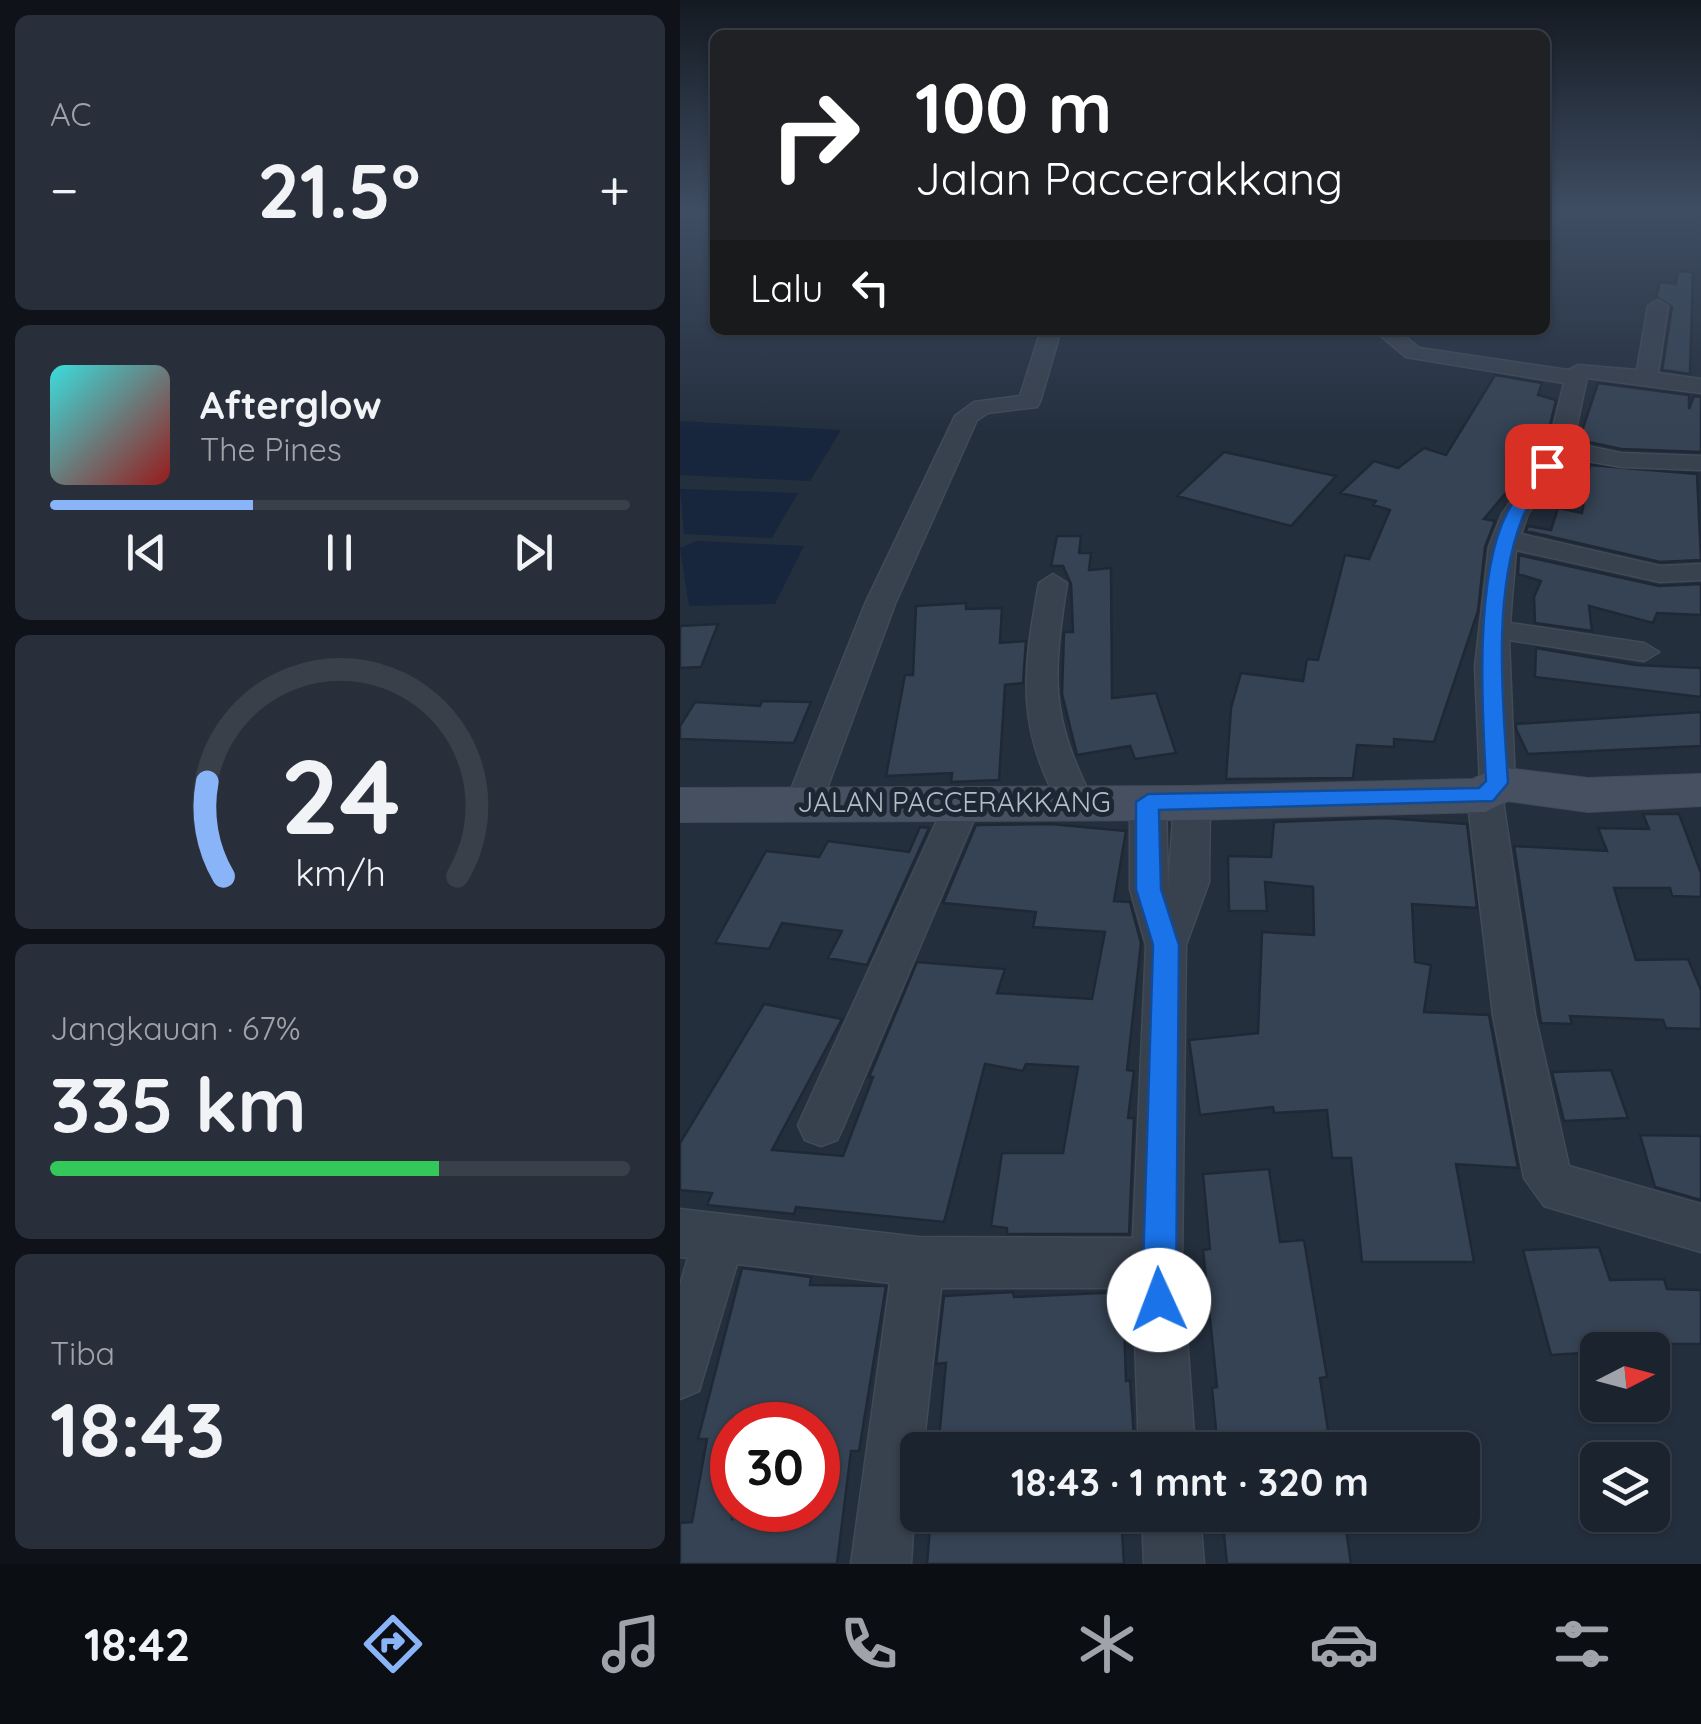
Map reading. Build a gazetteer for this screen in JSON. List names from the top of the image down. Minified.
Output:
{"streets":{"main road":["JALAN PACCERAKKANG"]},"north":"right","page":{"tile":["AC",["Jangkauan · 67%","335 km"],["Tiba","18:43"]],"turn":["100 m","Jalan Paccerakkang"],"heat":["−","21.5°","+"],"then":"Lalu","song":["Afterglow","The Pines"],"limit":"30","trip":"18:43 · 1 mnt · 320 m","tabs":"18:42","gauge":["24","km/h"]}}
